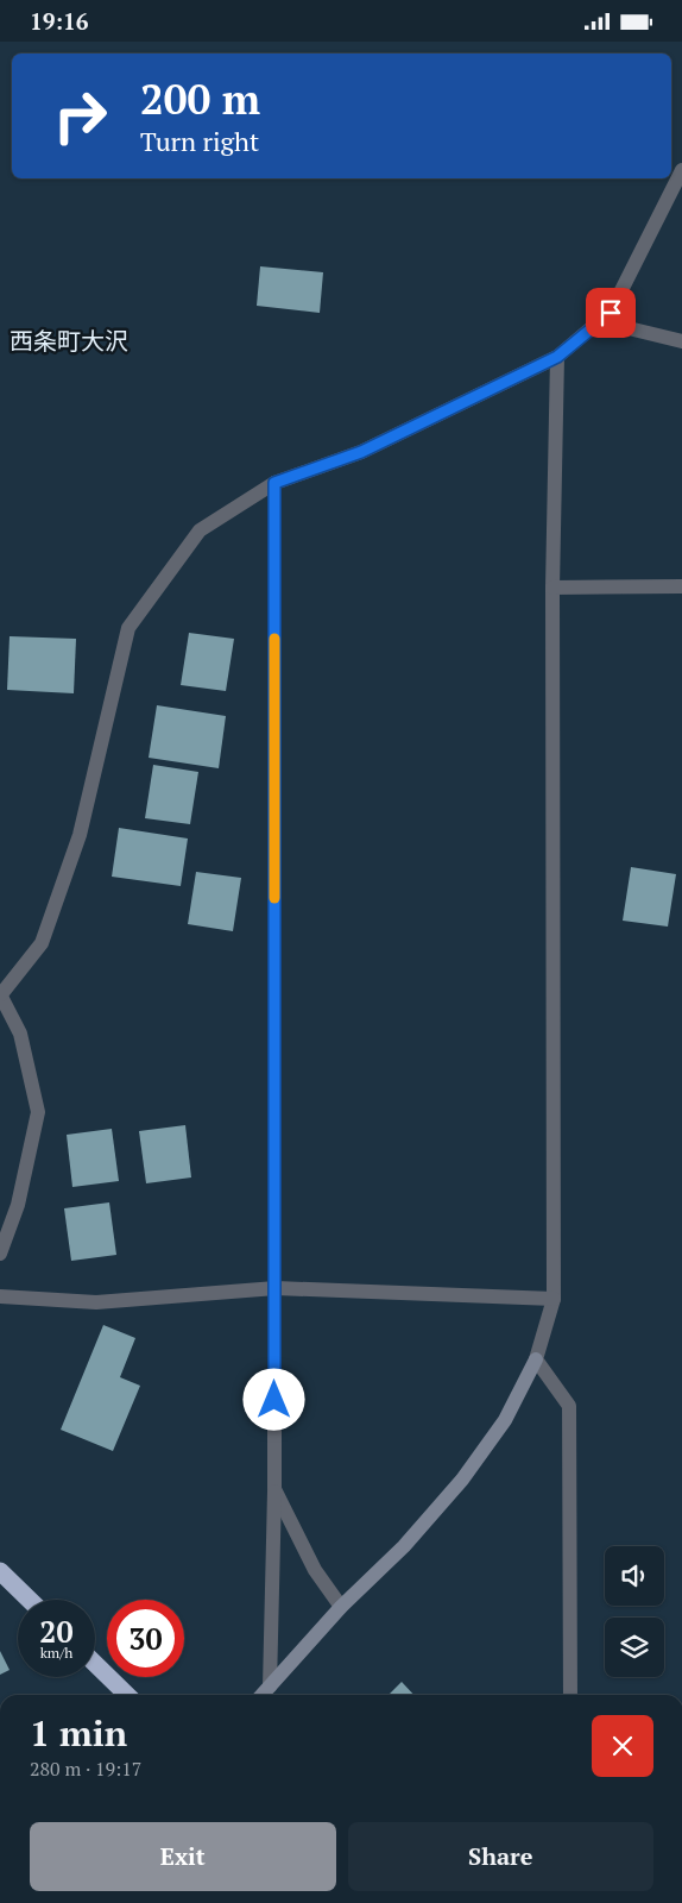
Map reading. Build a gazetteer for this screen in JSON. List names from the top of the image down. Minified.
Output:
{"districts":["西条町大沢"],"page":{"status":"19:16","turn":["200 m","Turn right"],"speed":"20 km/h","limit":"30","heading":["1 min","280 m · 19:17"],"buttons":["Exit","Share"]}}
